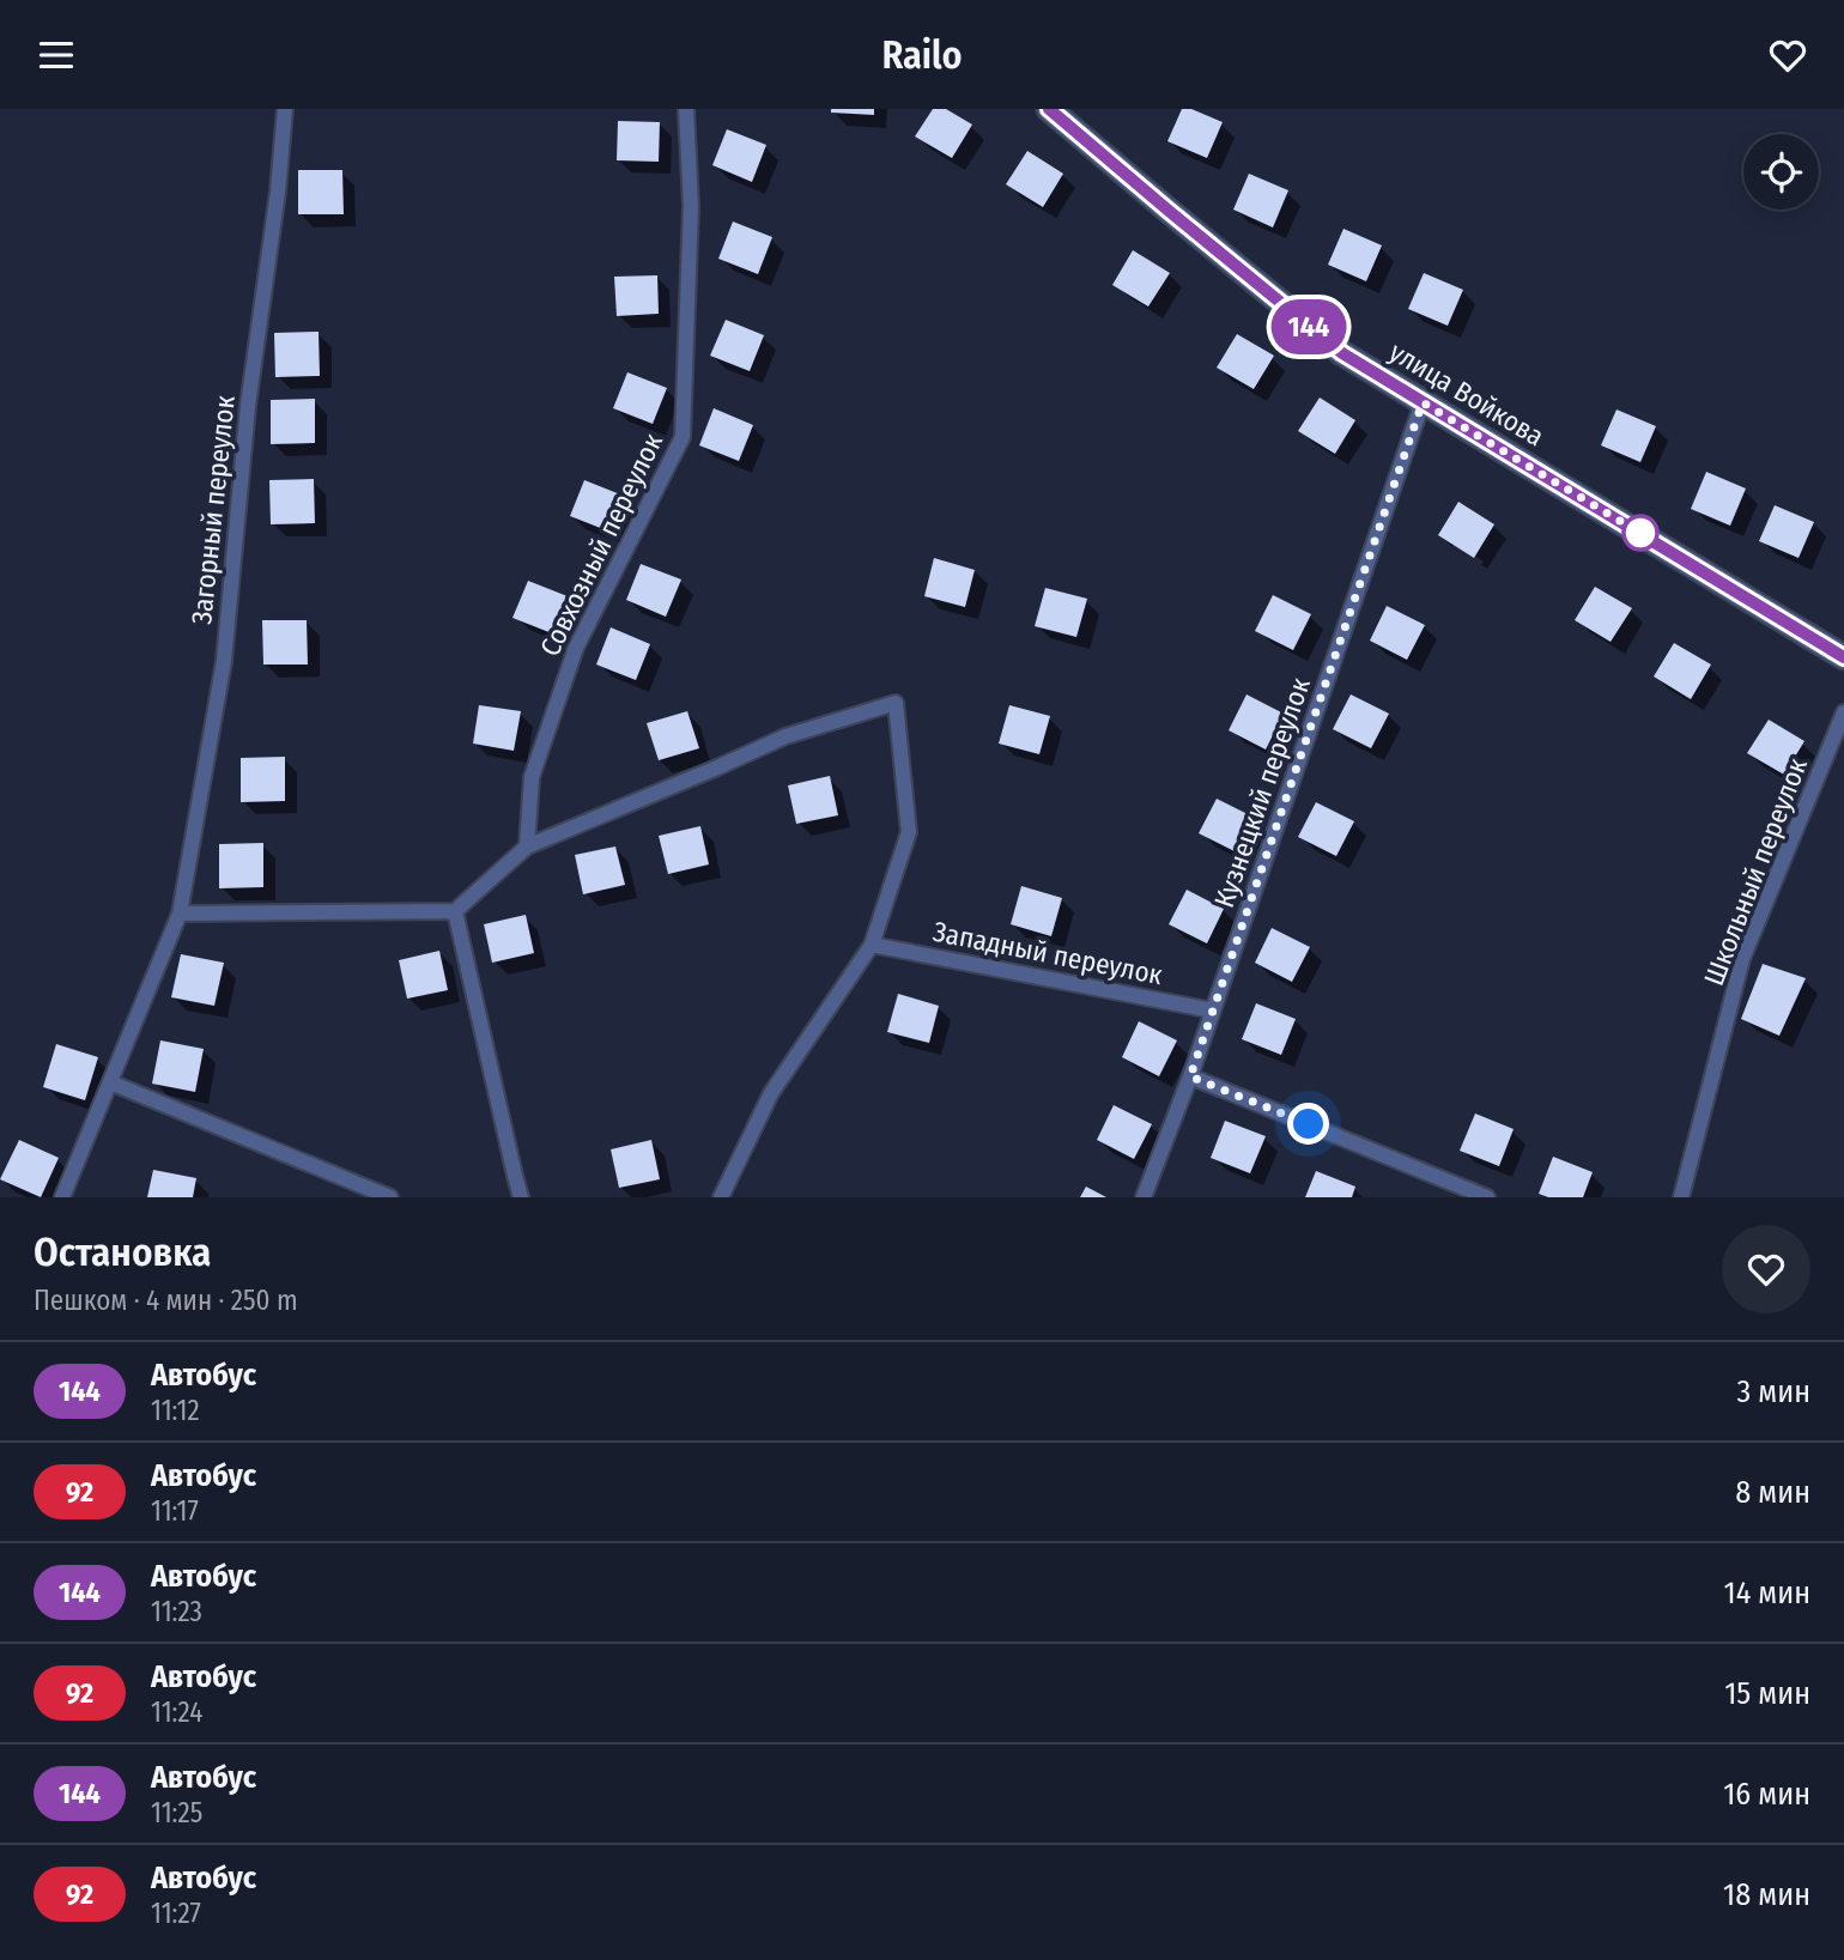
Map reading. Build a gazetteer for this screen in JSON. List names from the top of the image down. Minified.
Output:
{"streets":{"street":["улица Войкова"],"lane":["Загорный переулок","Совхозный переулок","Кузнецкий переулок","Школьный переулок","Западный переулок"]},"crossings":[["улица Войкова","Кузнецкий переулок"],["Кузнецкий переулок","Западный переулок"]],"lines":["bus line 144"],"page":{"header":"Railo","on_map":"144","heading":["Остановка","Пешком · 4 мин · 250 m"],"list":[{"mark":"144","name":"Автобус","note":"11:12","value":"3 мин"},{"mark":"92","name":"Автобус","note":"11:17","value":"8 мин"},{"mark":"144","name":"Автобус","note":"11:23","value":"14 мин"},{"mark":"92","name":"Автобус","note":"11:24","value":"15 мин"},{"mark":"144","name":"Автобус","note":"11:25","value":"16 мин"},{"mark":"92","name":"Автобус","note":"11:27","value":"18 мин"}]}}
